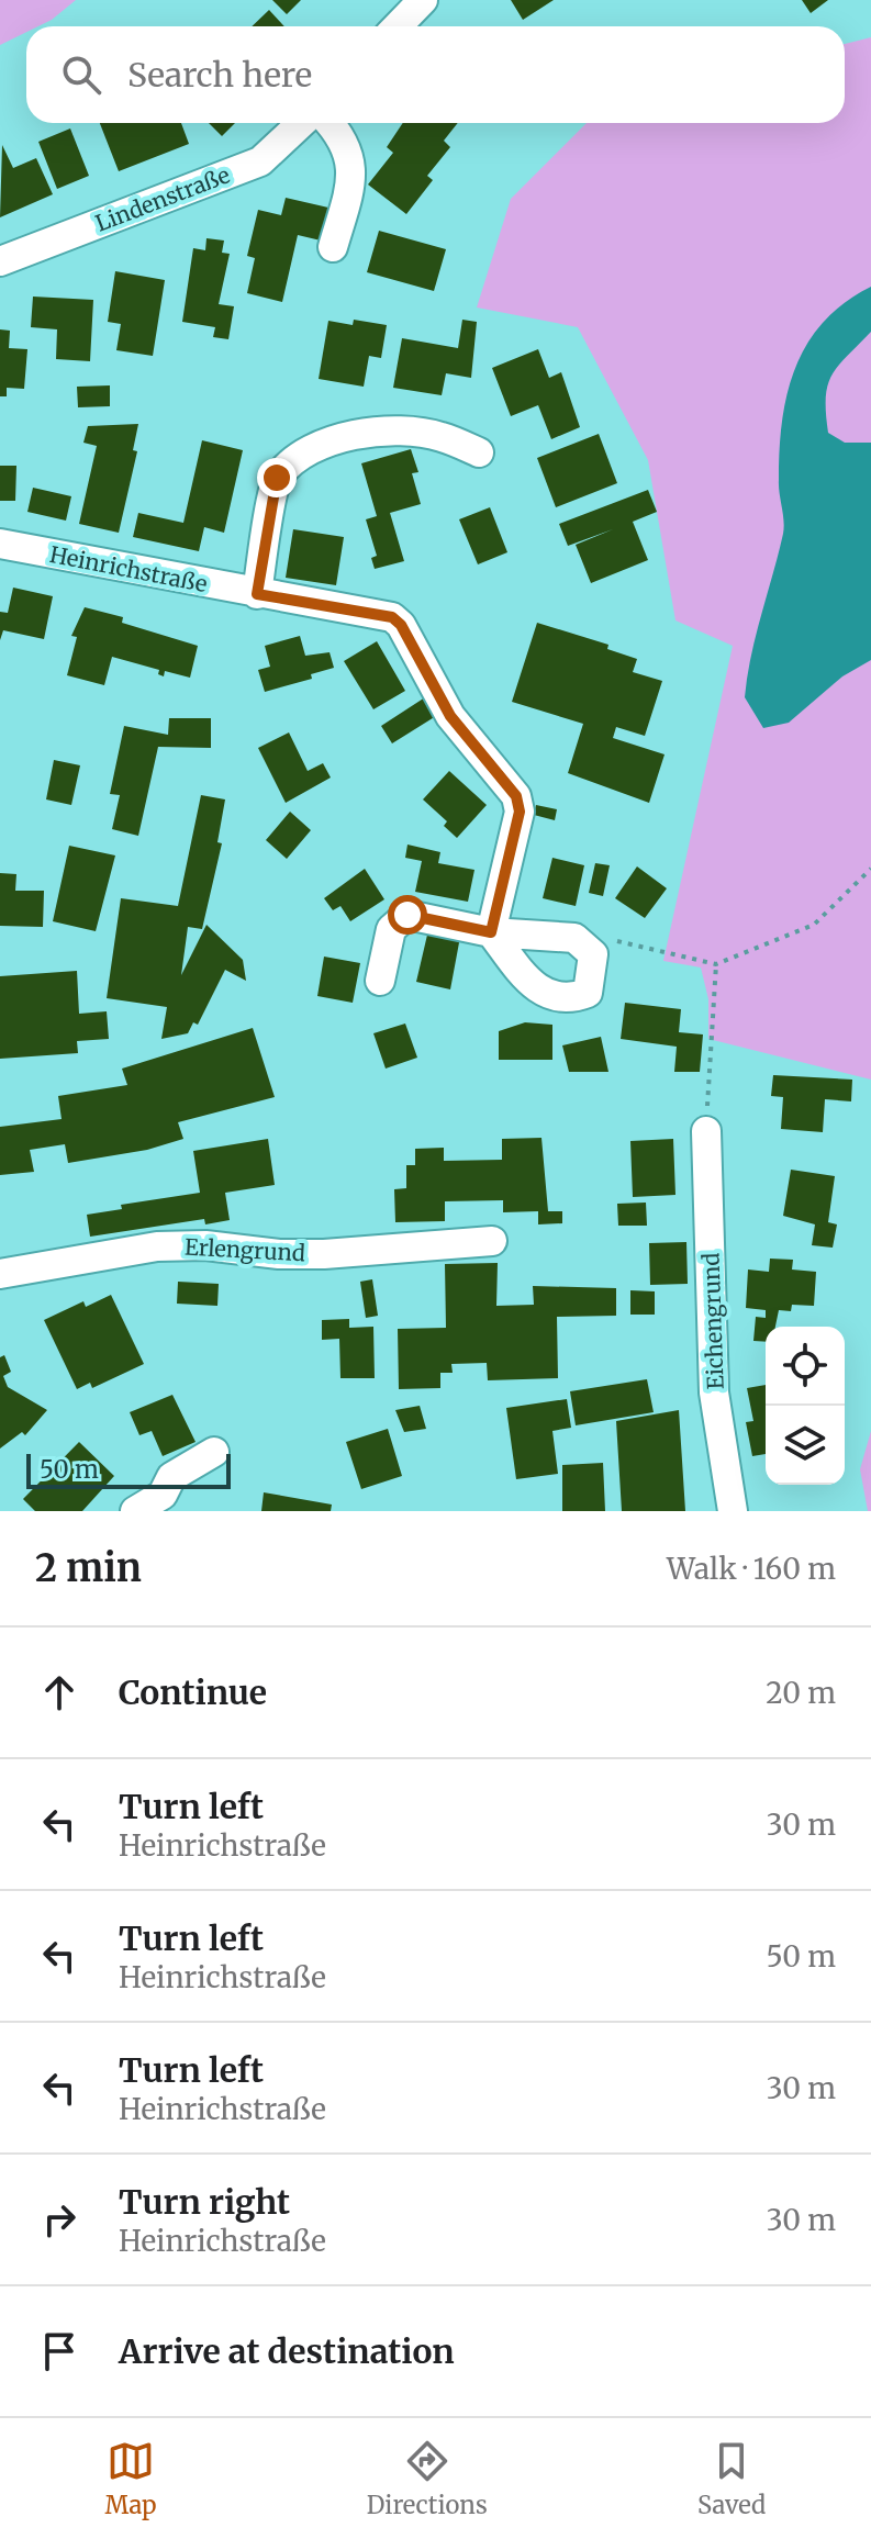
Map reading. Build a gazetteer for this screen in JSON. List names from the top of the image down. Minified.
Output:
{"streets":{"street":["Lindenstraße","Heinrichstraße","Erlengrund","Eichengrund"]},"scale_bar":"50 m","page":{"search":"Search here","scale":"50 m","heading":["2 min","Walk · 160 m"],"list":[["Continue","20 m"],["Turn left","Heinrichstraße","30 m"],["Turn left","Heinrichstraße","50 m"],["Turn left","Heinrichstraße","30 m"],["Turn right","Heinrichstraße","30 m"],"Arrive at destination"],"nav":["Map","Directions","Saved"]}}
